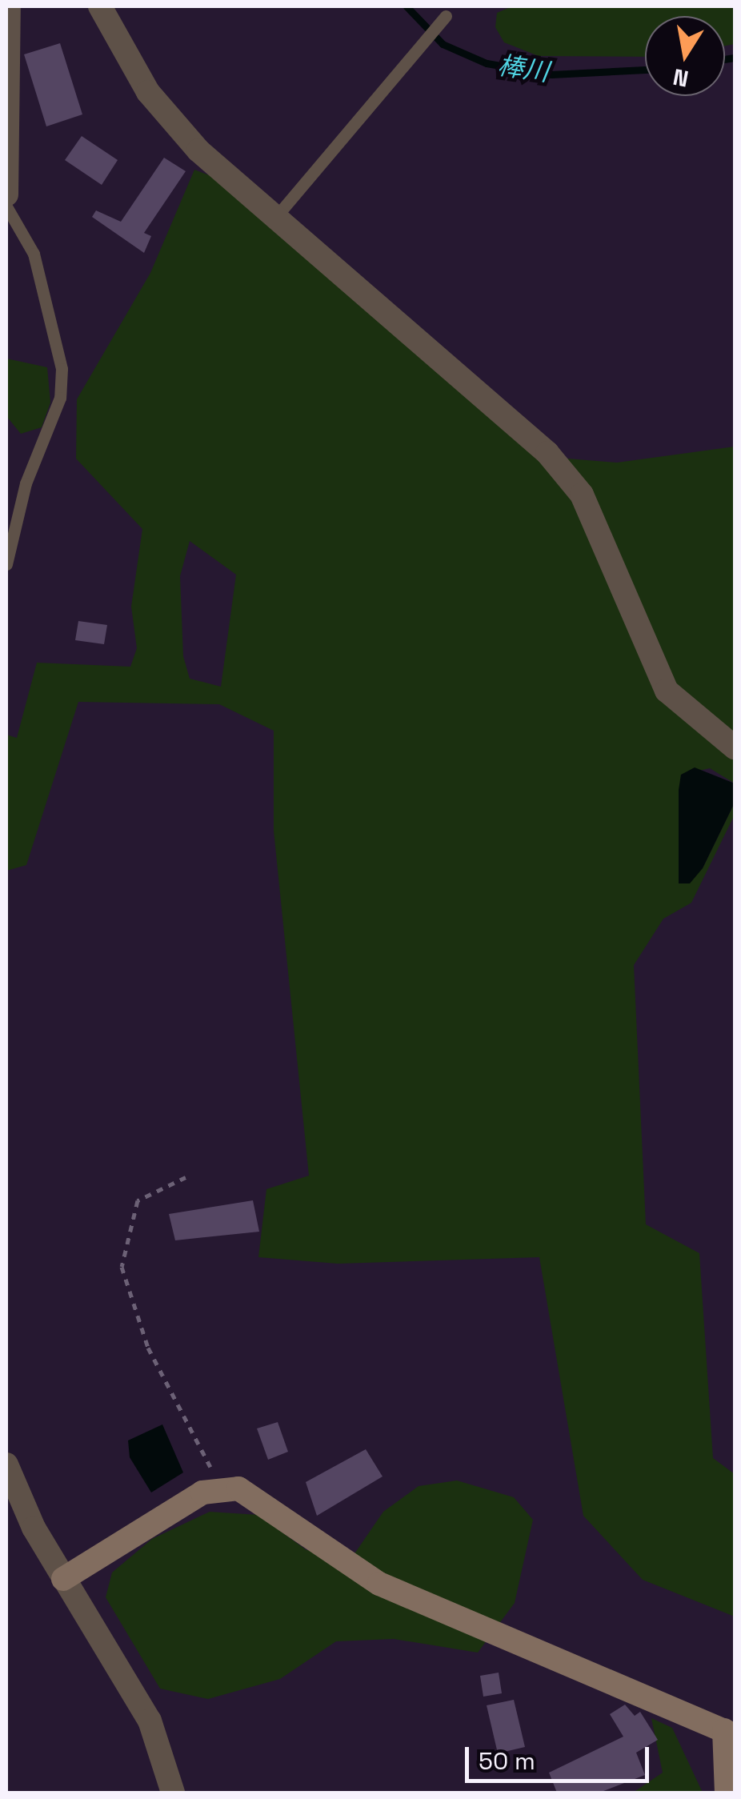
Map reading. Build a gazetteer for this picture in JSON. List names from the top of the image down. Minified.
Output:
{"water":["棒川"],"scale_bar":"50 m","north":"bottom"}
